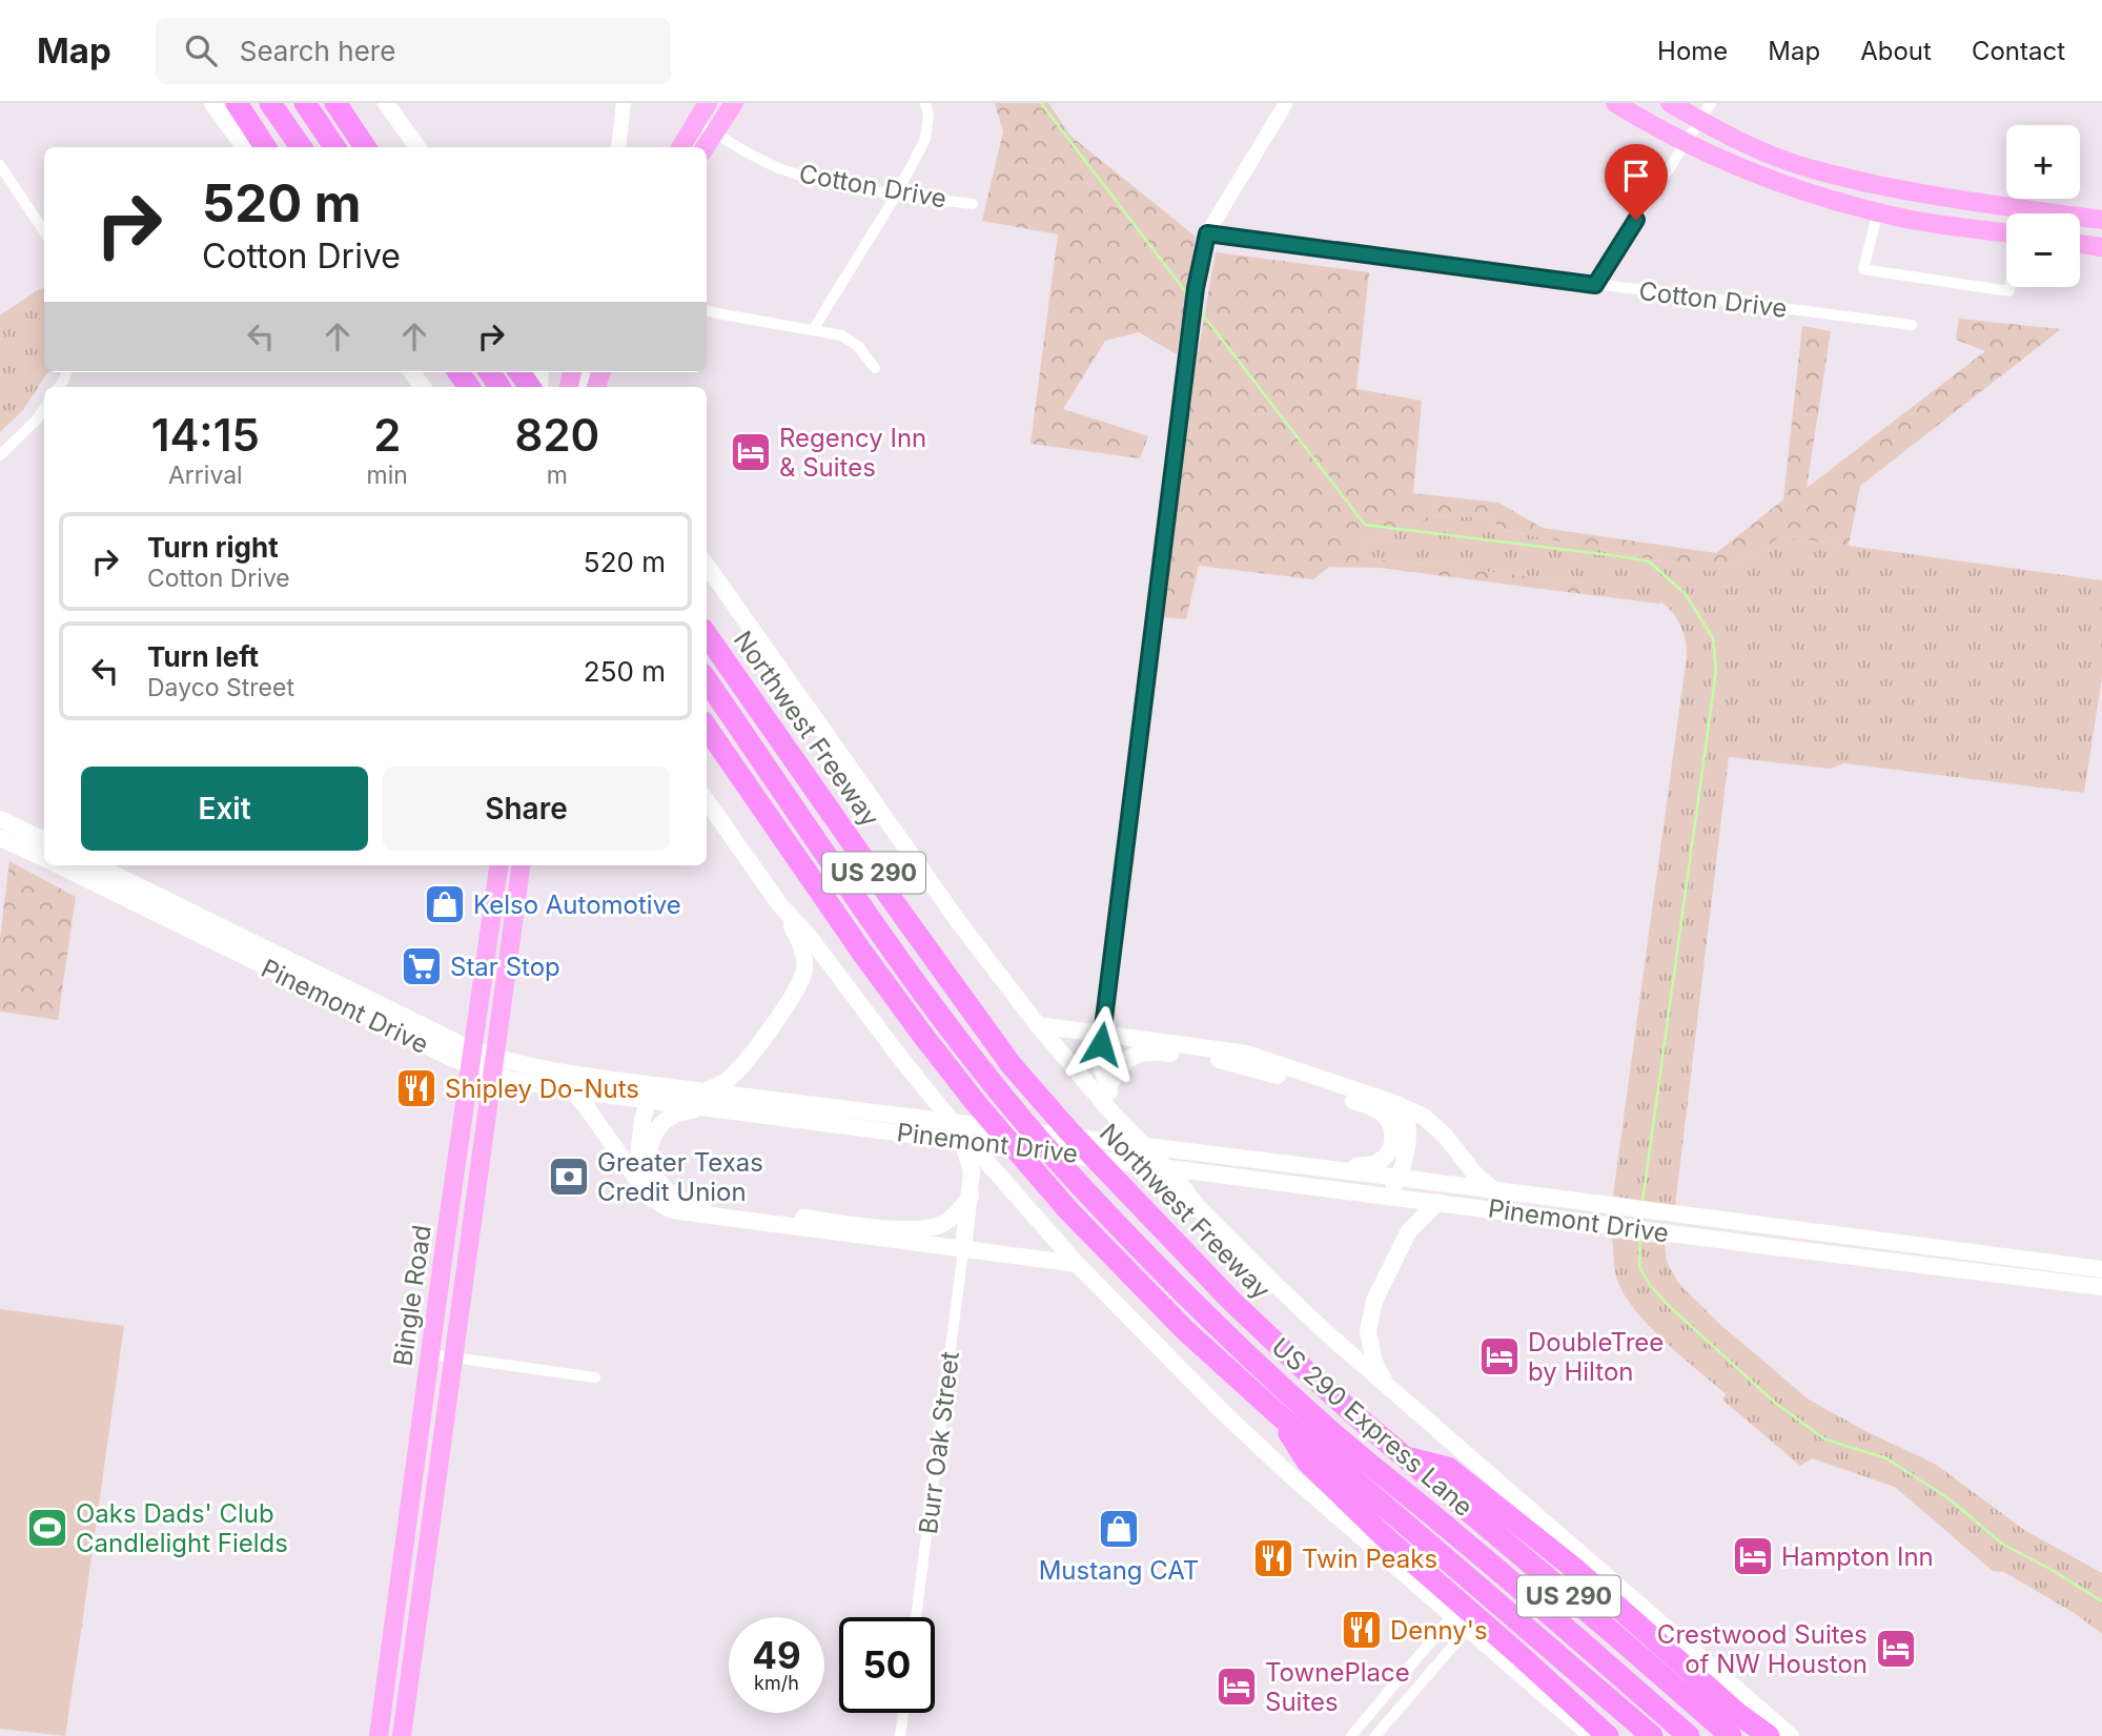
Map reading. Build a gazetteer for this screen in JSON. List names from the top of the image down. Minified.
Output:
{"streets":{"highway":["Northwest Freeway","US 290","US 290 Express Lane"],"main road":["Pinemont Drive","Bingle Road"],"street":["Cotton Drive","Burr Oak Street"]},"crossings":[["Pinemont Drive","Bingle Road"]],"places":{"hotel":["Regency Inn & Suites","DoubleTree by Hilton","Hampton Inn","Crestwood Suites of NW Houston","TownePlace Suites"],"shop":["Kelso Automotive","Mustang CAT"],"supermarket":["Star Stop"],"restaurant":["Shipley Do-Nuts","Twin Peaks","Denny's"],"bank":["Greater Texas Credit Union"],"sports":["Oaks Dads' Club Candlelight Fields"]},"page":{"header":"Map","search":"Search here","nav":["Home","Map","About","Contact"],"map_buttons":["+","−"],"turn":["520 m","Cotton Drive"],"eta":["14:15","Arrival","2","min","820","m"],"list":[{"name":"Turn right","note":"Cotton Drive","value":"520 m"},{"name":"Turn left","note":"Dayco Street","value":"250 m"}],"buttons":["Exit","Share"],"speed":"49 km/h","limit":"50"}}
